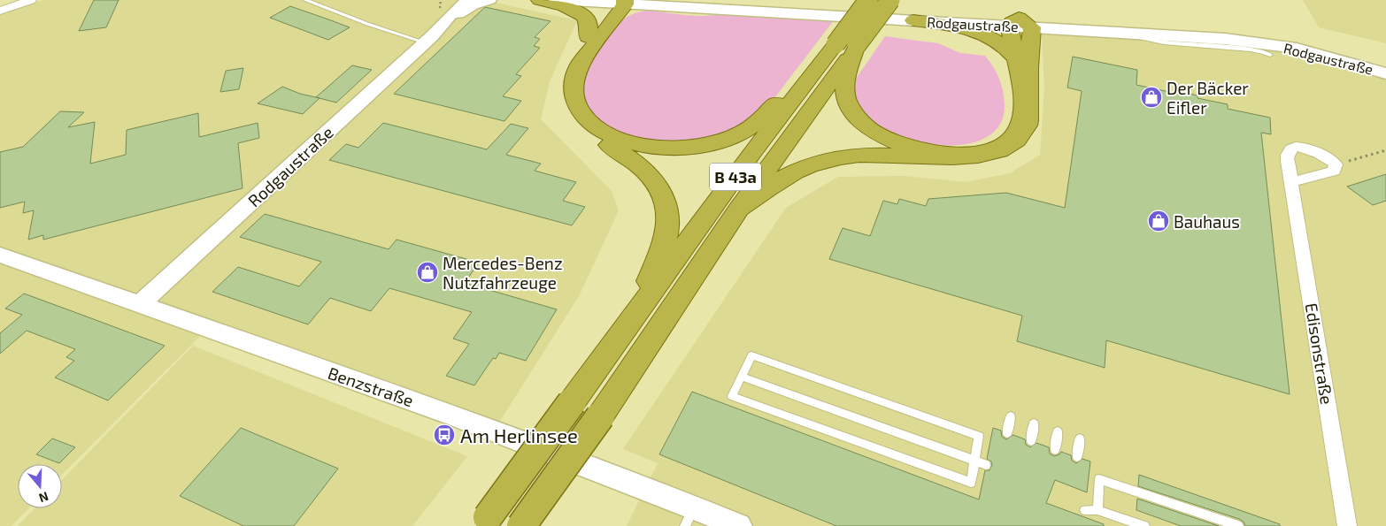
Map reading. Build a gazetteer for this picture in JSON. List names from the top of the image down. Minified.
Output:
{"streets":{"highway":["B 43a"],"main road":["Rodgaustraße"],"street":["Edisonstraße","Benzstraße"]},"crossings":[["Rodgaustraße","Benzstraße"]],"places":{"shop":["Der Bäcker Eifler","Bauhaus","Mercedes-Benz Nutzfahrzeuge"],"bus stop":["Am Herlinsee"]},"north":"bottom"}
